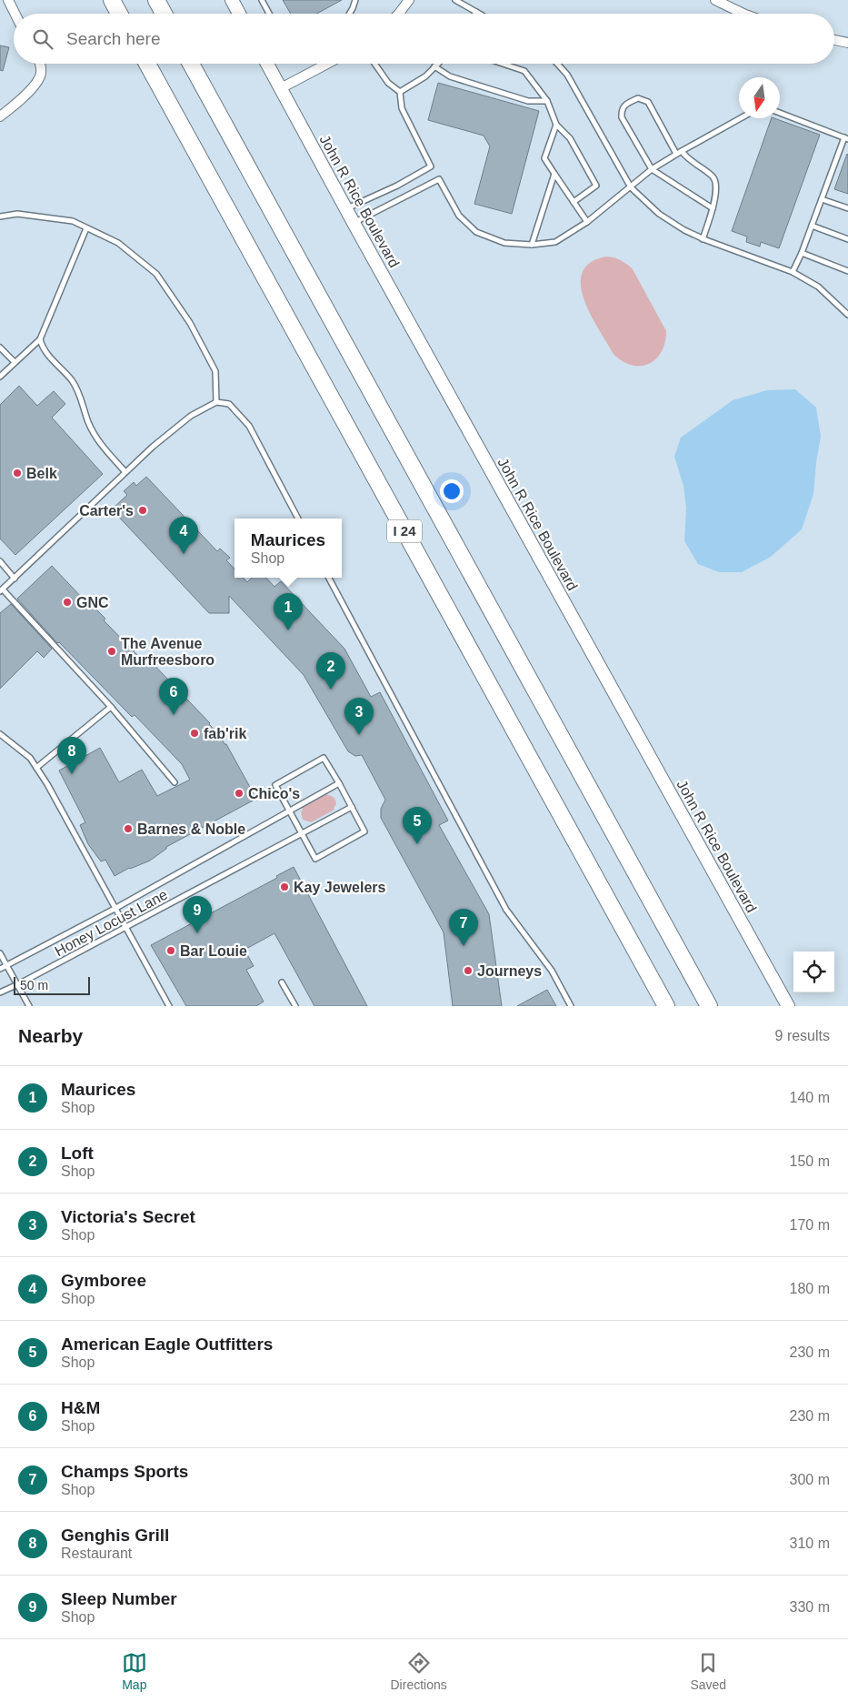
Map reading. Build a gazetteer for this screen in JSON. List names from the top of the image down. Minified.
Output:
{"streets":{"highway":["I 24"],"street":["John R Rice Boulevard"],"lane":["Honey Locust Lane"]},"places":["Belk","Carter's","GNC","The Avenue Murfreesboro","fab'rik","Chico's","Barnes & Noble","Kay Jewelers","Bar Louie","Journeys"],"scale_bar":"50 m","north":"bottom","page":{"search":"Search here","pins":["4","1","2","6","3","8","5","9","7"],"popup":["Maurices","Shop"],"scale":"50 m","heading":["Nearby","9 results"],"list":[{"mark":"1","name":"Maurices","note":"Shop","value":"140 m"},{"mark":"2","name":"Loft","note":"Shop","value":"150 m"},{"mark":"3","name":"Victoria's Secret","note":"Shop","value":"170 m"},{"mark":"4","name":"Gymboree","note":"Shop","value":"180 m"},{"mark":"5","name":"American Eagle Outfitters","note":"Shop","value":"230 m"},{"mark":"6","name":"H&M","note":"Shop","value":"230 m"},{"mark":"7","name":"Champs Sports","note":"Shop","value":"300 m"},{"mark":"8","name":"Genghis Grill","note":"Restaurant","value":"310 m"},{"mark":"9","name":"Sleep Number","note":"Shop","value":"330 m"}],"nav":["Map","Directions","Saved"]}}
